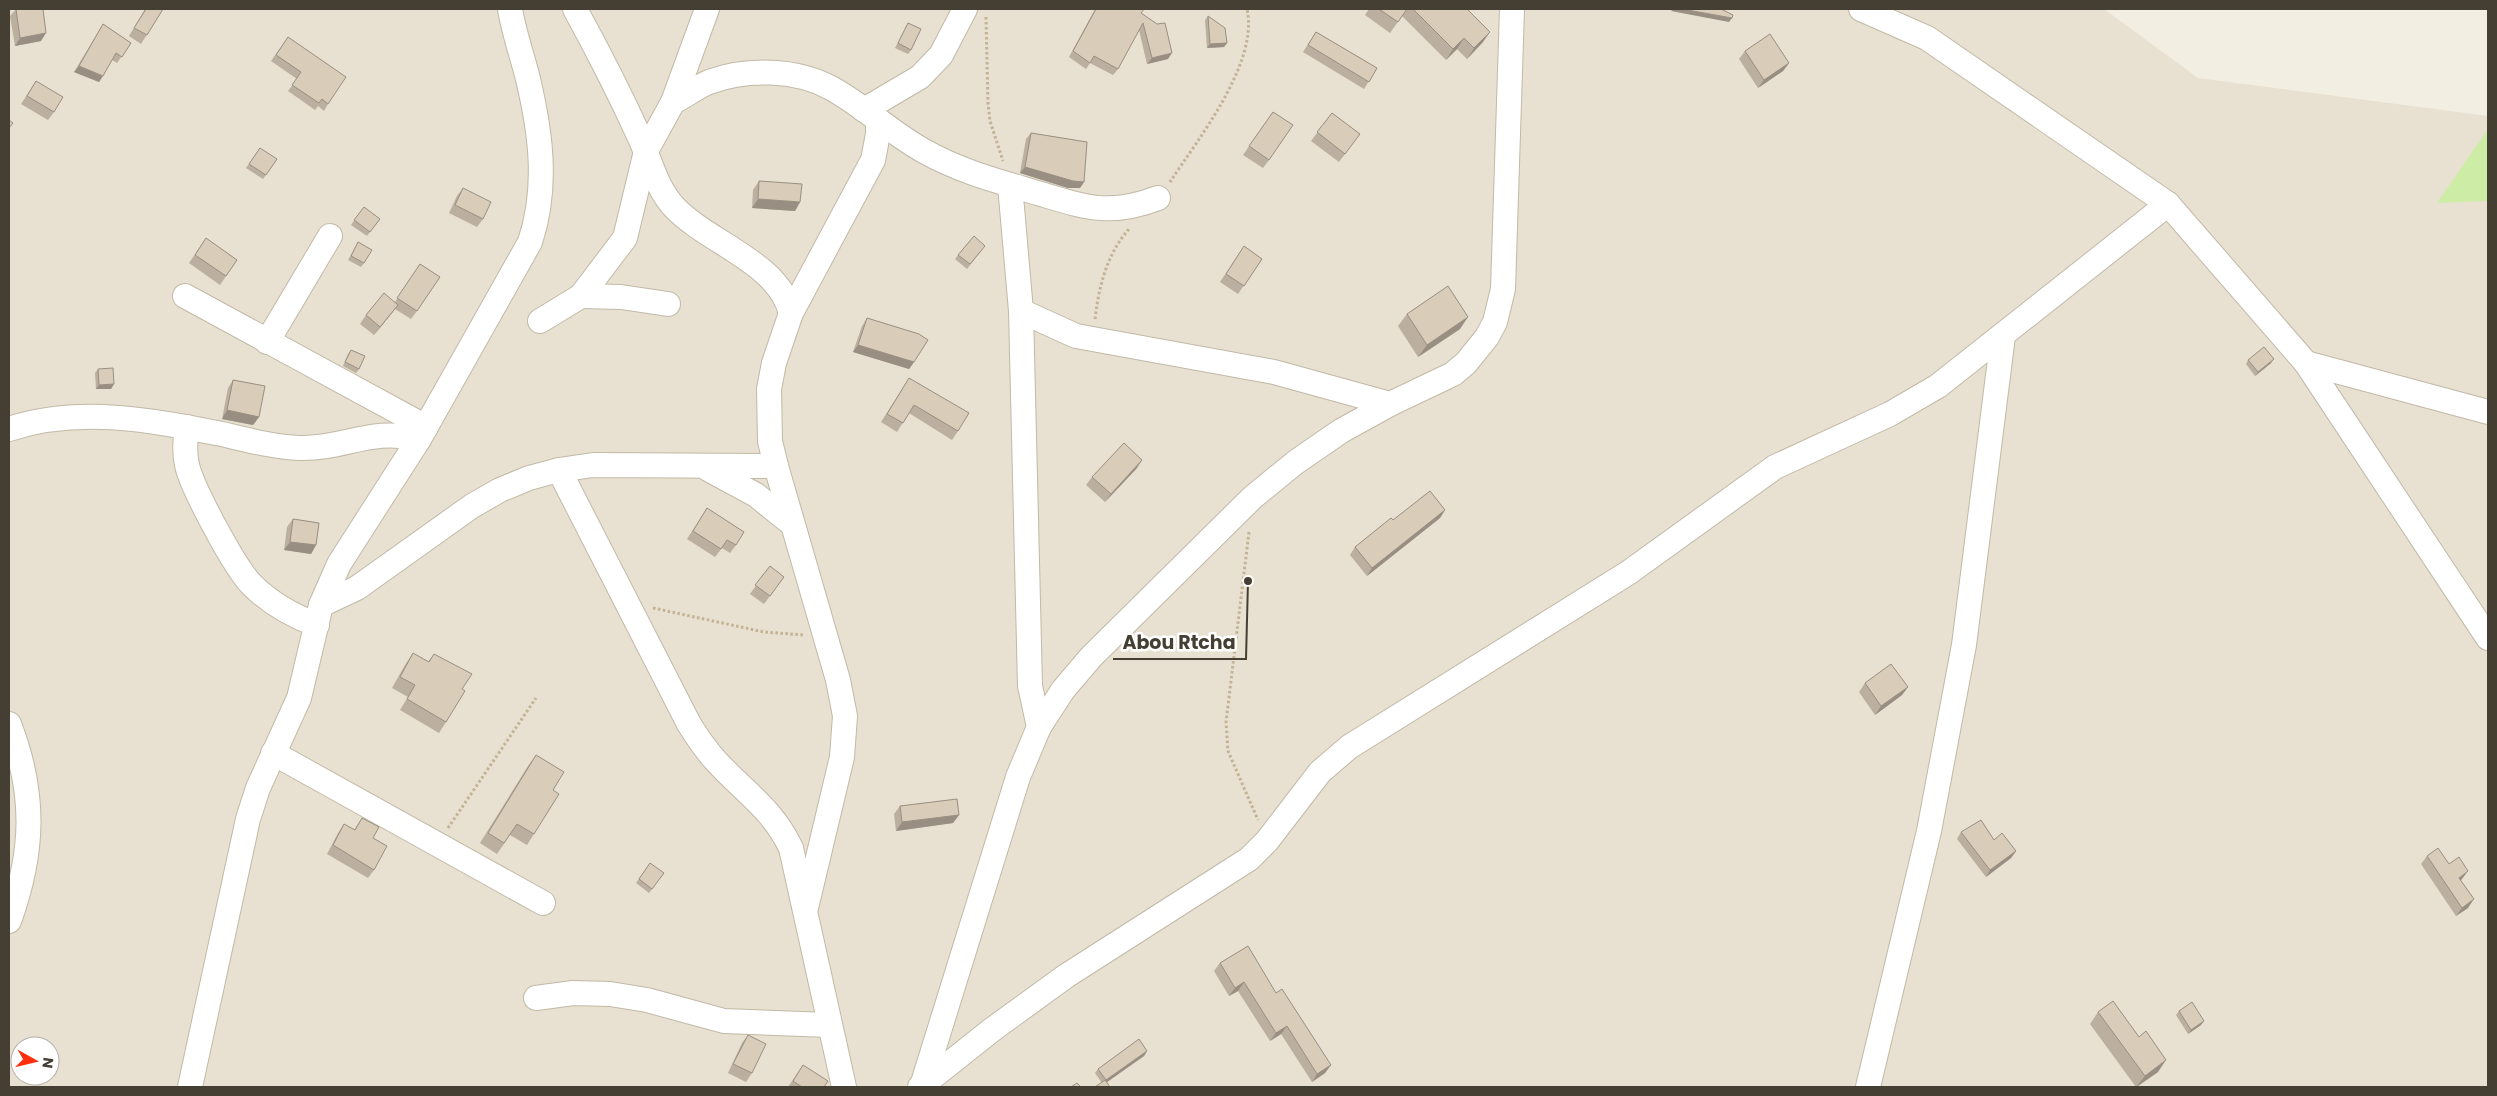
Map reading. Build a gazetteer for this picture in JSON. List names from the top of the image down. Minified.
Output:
{"places":["Abou Rtcha"],"north":"right"}
